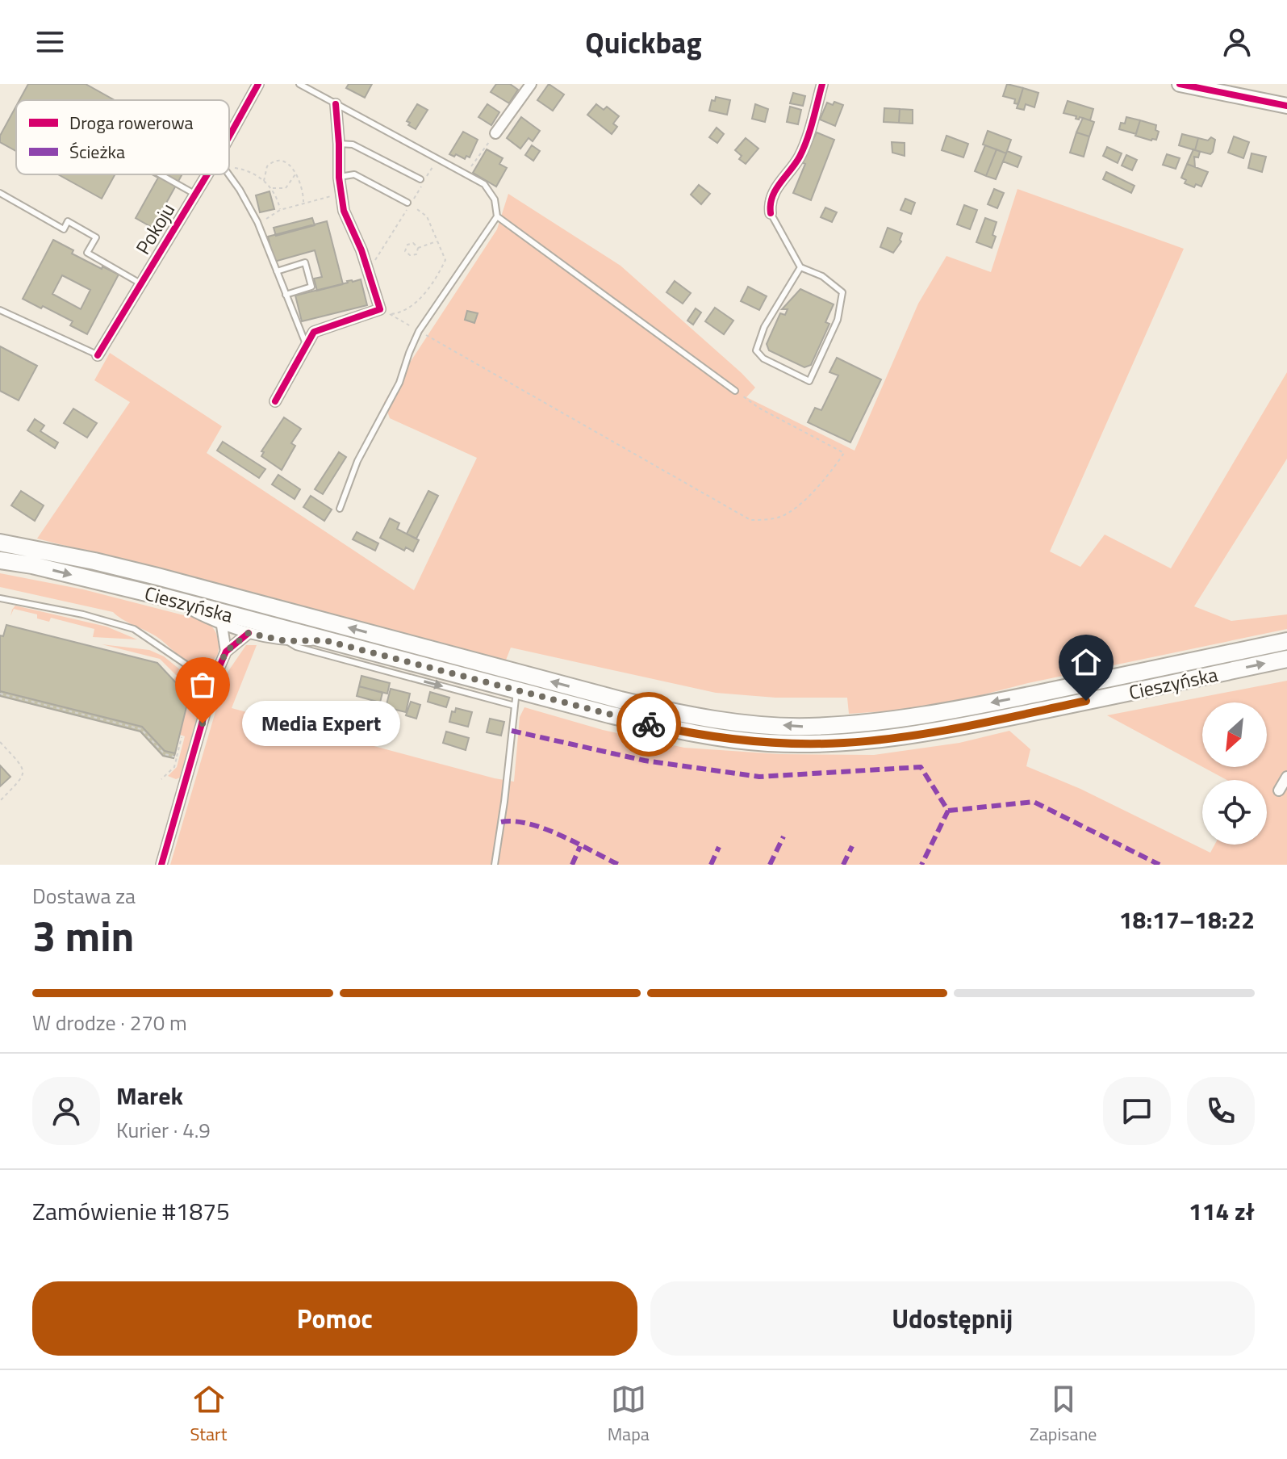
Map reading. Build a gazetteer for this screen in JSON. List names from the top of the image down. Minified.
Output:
{"streets":{"main road":["Cieszyńska"],"street":["Pokoju"]},"places":["Media Expert"],"legend":["Droga rowerowa","Ścieżka"],"north":"bottom left","page":{"header":"Quickbag","bubble":"Media Expert","heading":["3 min","Dostawa za","18:17–18:22"],"panel":["Marek","Kurier · 4.9","Zamówienie #1875","114 zł"],"bar":"W drodze · 270 m","buttons":["Pomoc","Udostępnij"],"tabs":["Start","Mapa","Zapisane"]}}
